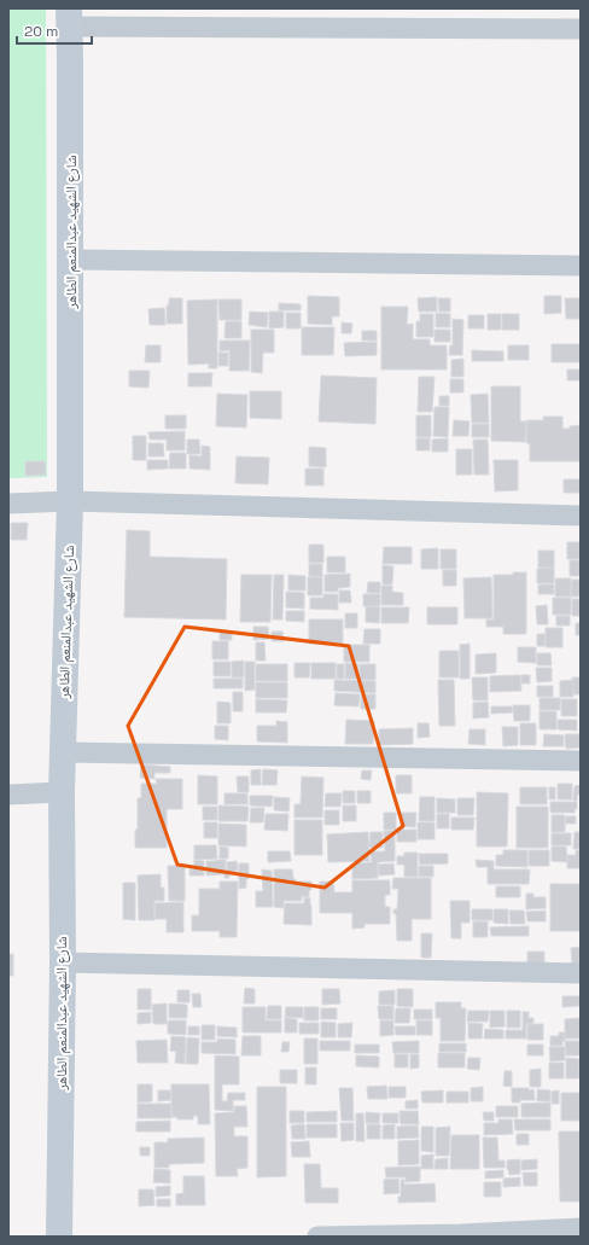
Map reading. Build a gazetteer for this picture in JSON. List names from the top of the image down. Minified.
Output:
{"streets":{"street":["شارع الشهيد عبدالمنعم الطاهر"]},"scale_bar":"20 m"}
